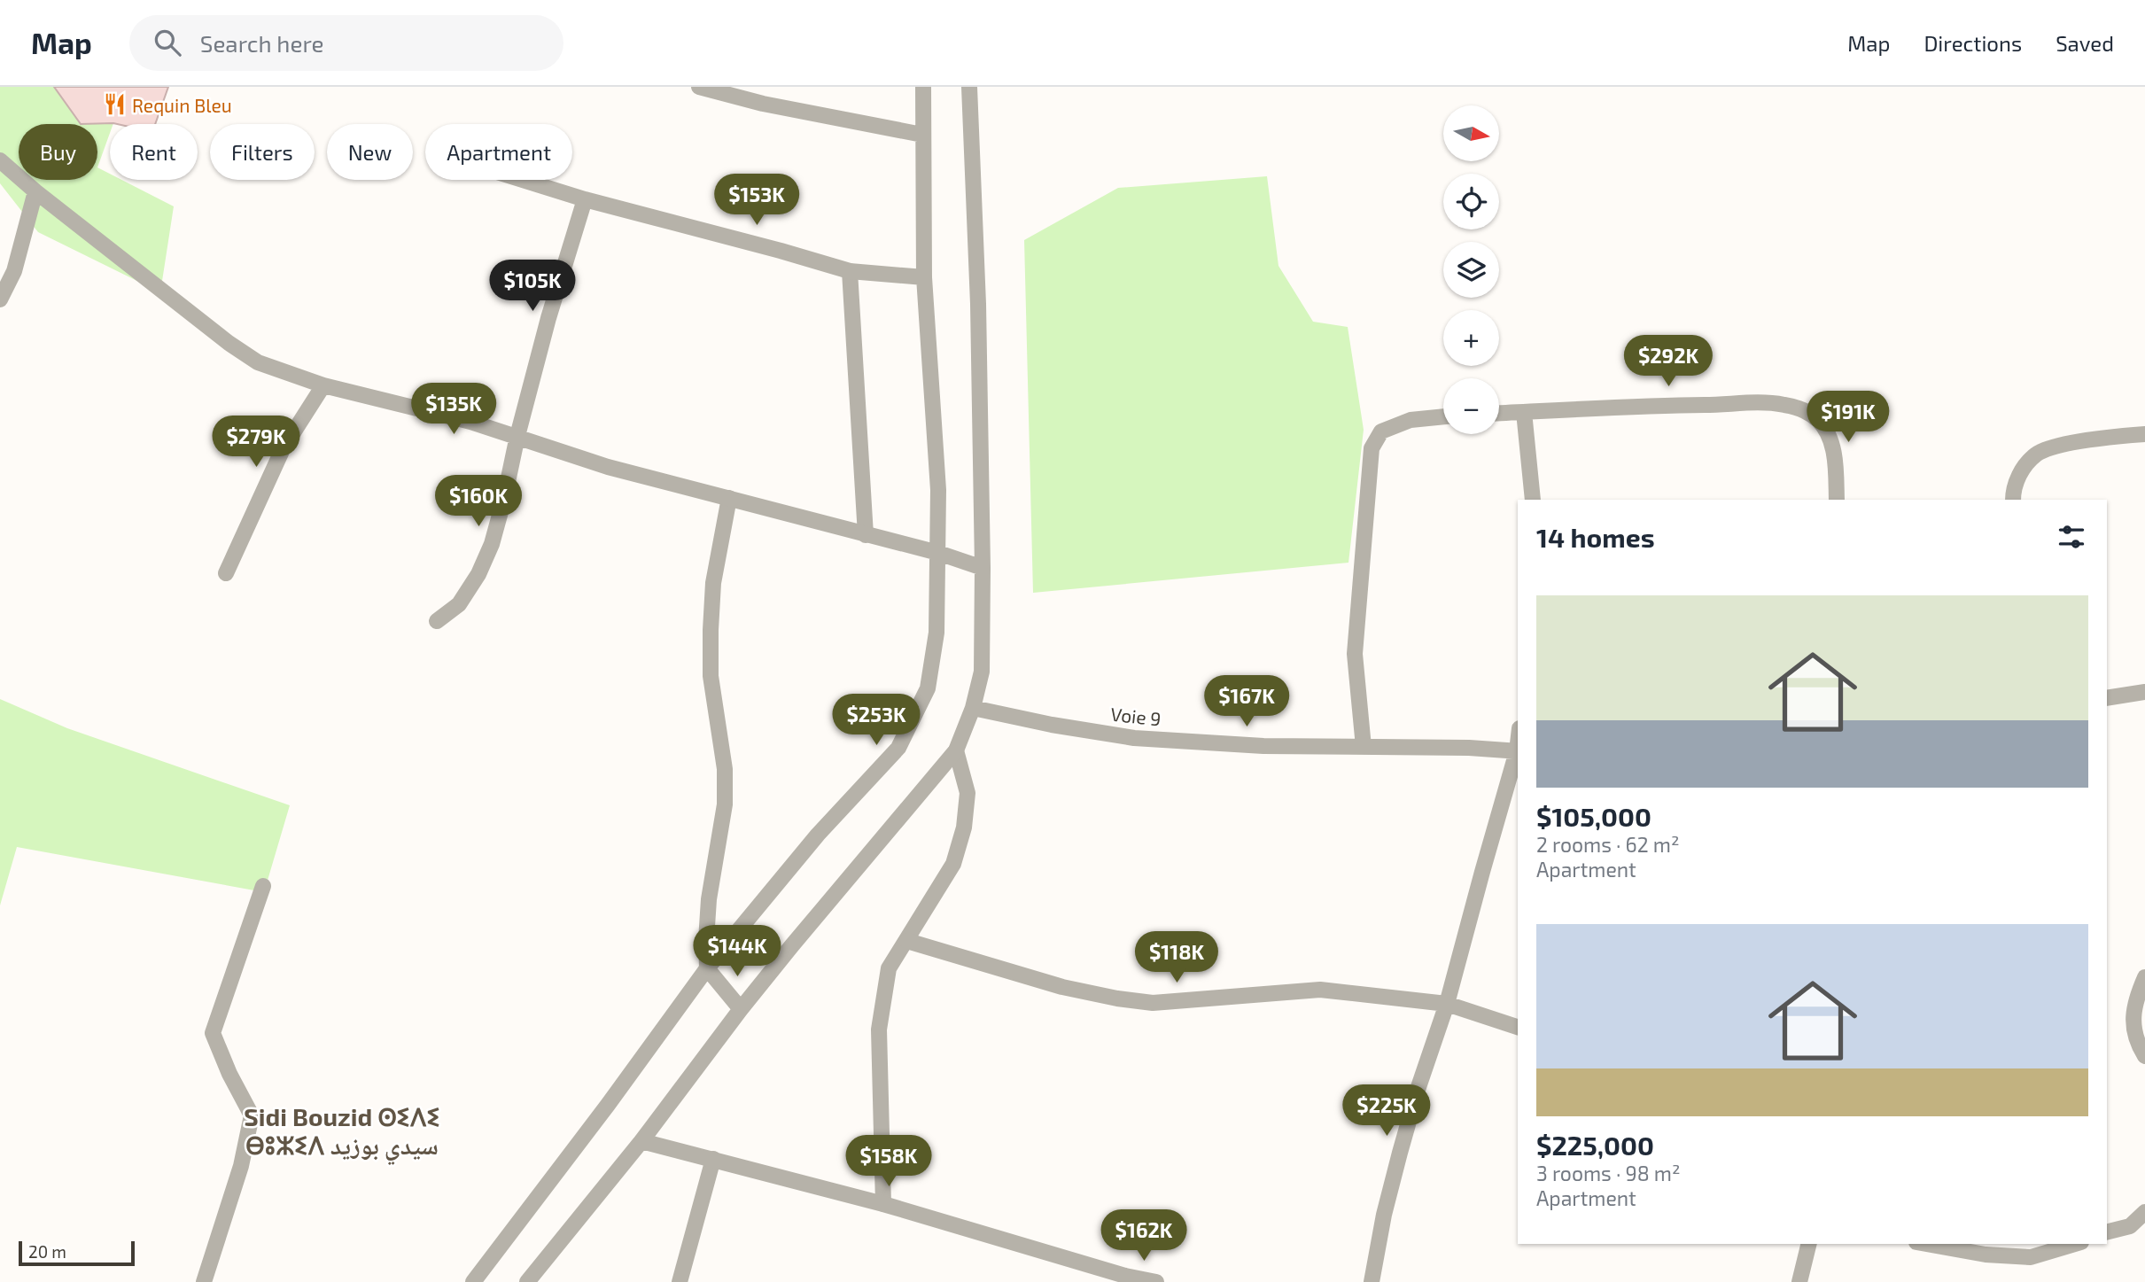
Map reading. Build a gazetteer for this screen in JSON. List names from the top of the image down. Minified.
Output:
{"streets":{"street":["Voie 9"]},"districts":["Sidi Bouzid ⵙⵉⴷⵉ ⴱⵓⵣⵉⴷ سيدي بوزيد"],"places":{"restaurant":["Requin Bleu"]},"scale_bar":"20 m","north":"right","page":{"header":"Map","search":"Search here","nav":["Map","Directions","Saved"],"map_buttons":["+","−"],"chip":["Buy","Rent","Filters","New","Apartment"],"price":["$153K","$105K","$292K","$135K","$191K","$279K","$160K","$167K","$253K","$144K","$118K","$225K","$158K","$162K"],"heading":"14 homes","list":[{"name":"$105,000","note":"2 rooms · 62 m² · Apartment"},{"name":"$225,000","note":"3 rooms · 98 m² · Apartment"}],"scale":"20 m"}}
